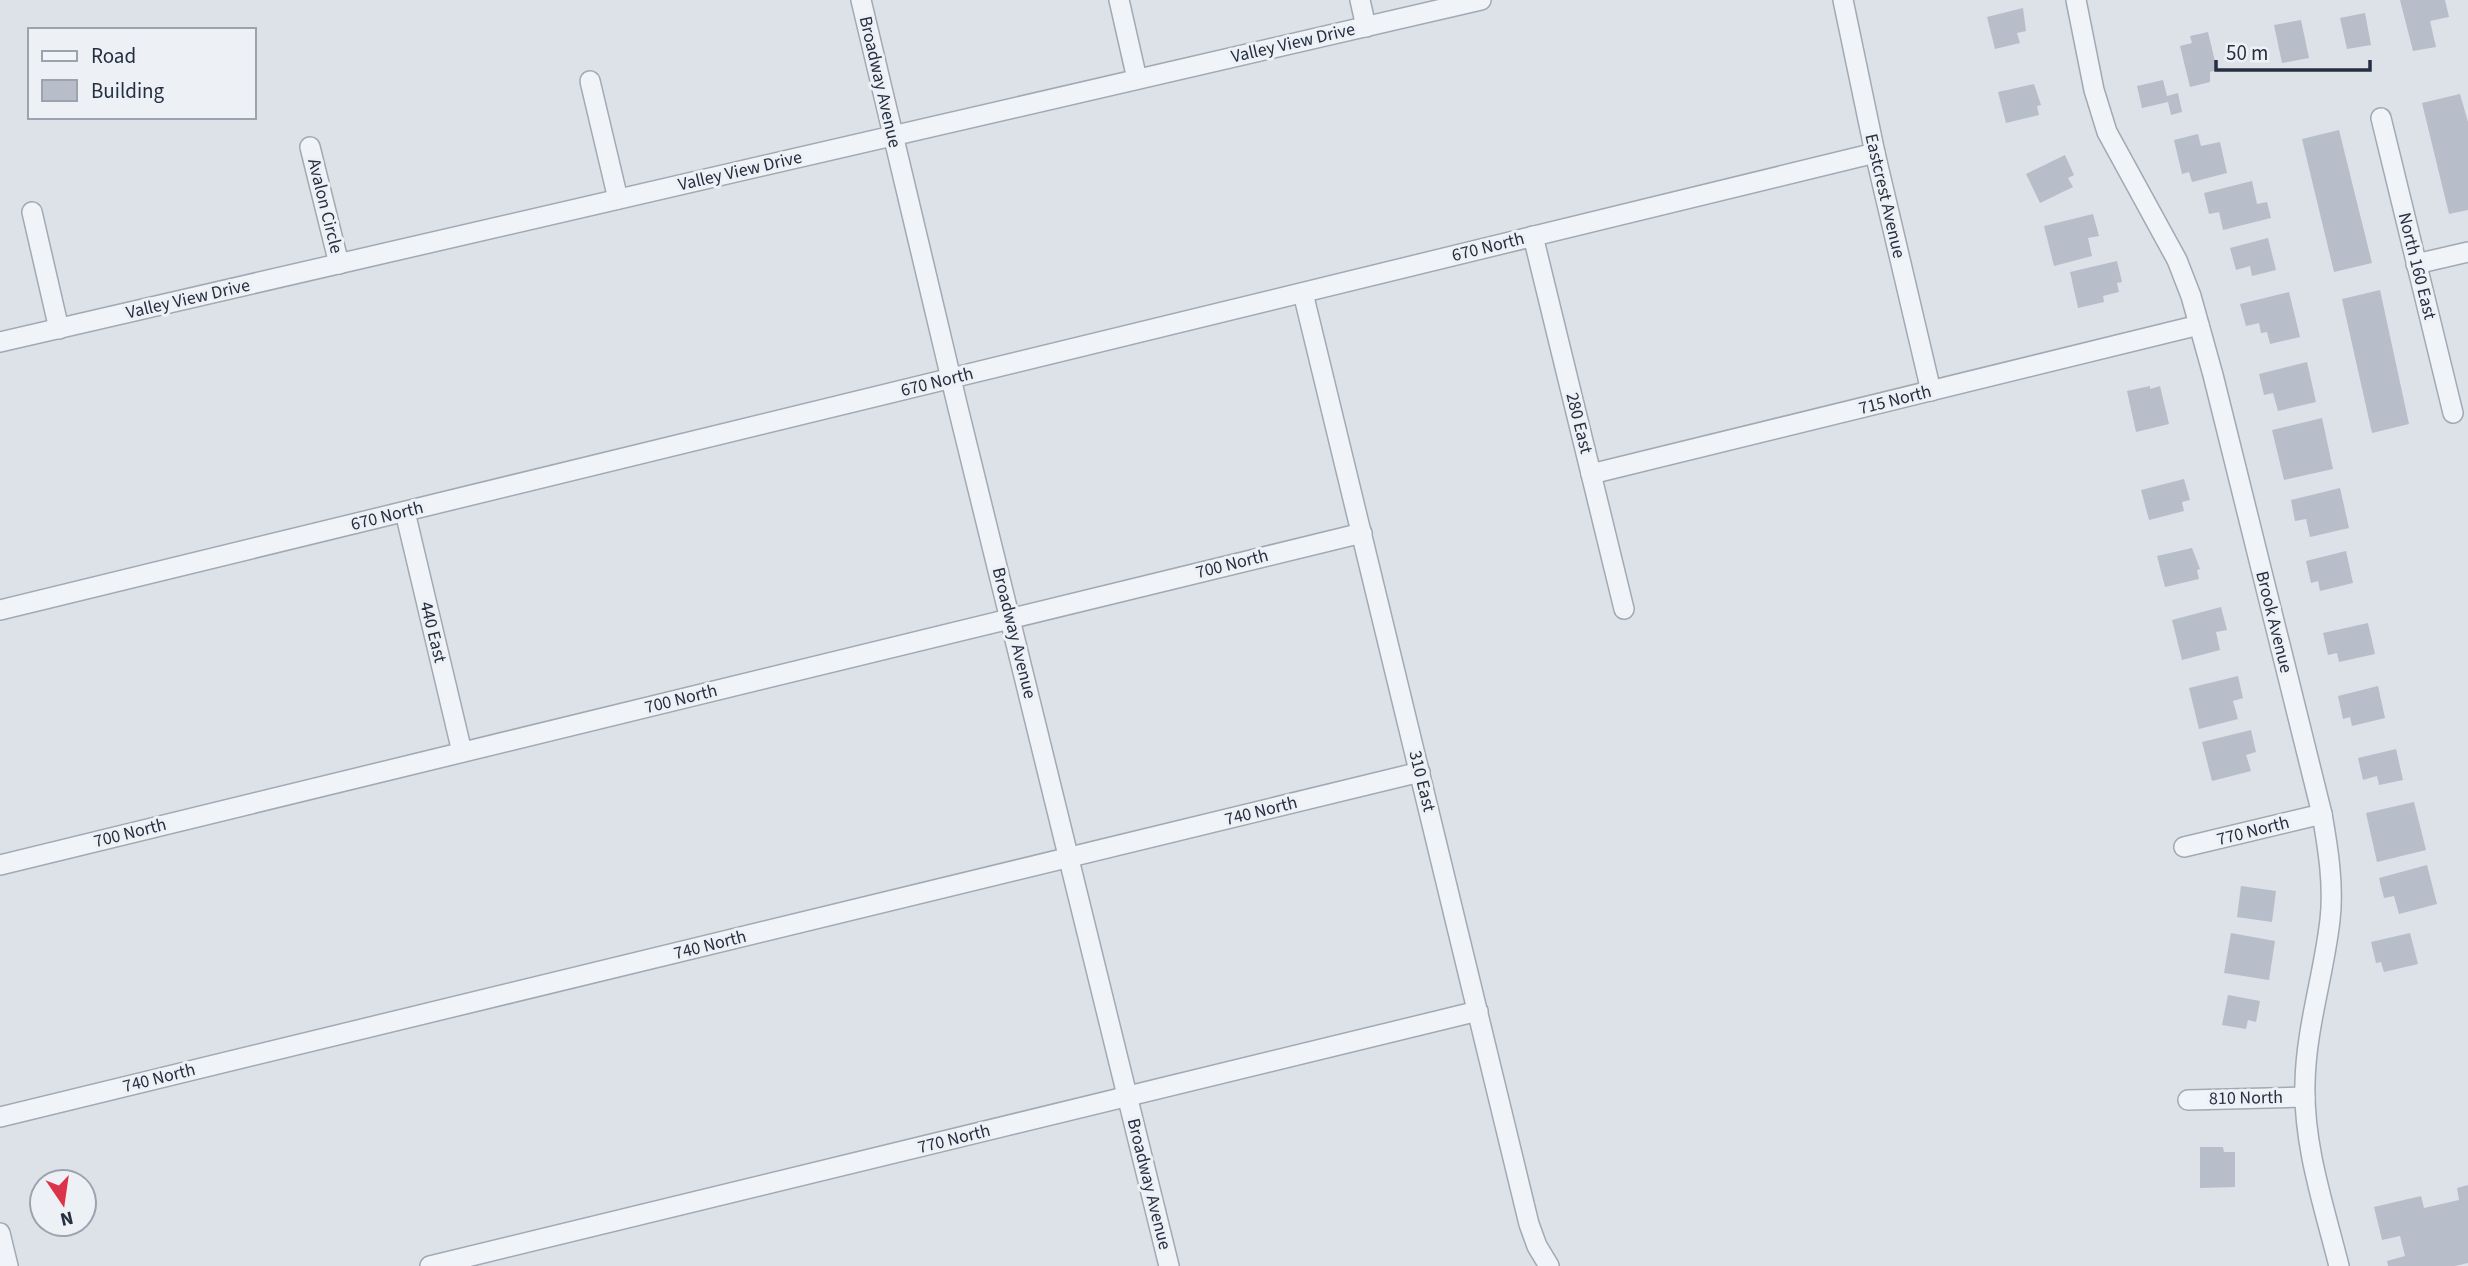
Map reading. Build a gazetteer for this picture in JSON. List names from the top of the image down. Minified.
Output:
{"streets":{"street":["Valley View Drive","Broadway Avenue","Eastcrest Avenue","Avalon Circle","670 North","North 160 East","715 North","280 East","700 North","Brook Avenue","440 East","310 East","740 North","770 North","810 North"]},"crossings":[["Valley View Drive","Broadway Avenue"],["Valley View Drive","Avalon Circle"],["Broadway Avenue","670 North"],["Broadway Avenue","700 North"],["Broadway Avenue","740 North"],["Broadway Avenue","770 North"],["Eastcrest Avenue","670 North"],["Eastcrest Avenue","715 North"],["670 North","280 East"],["670 North","440 East"],["670 North","310 East"],["715 North","280 East"],["715 North","Brook Avenue"],["700 North","440 East"],["700 North","310 East"],["Brook Avenue","770 North"],["Brook Avenue","810 North"],["310 East","740 North"],["310 East","770 North"]],"legend":["Road","Building"],"scale_bar":"50 m","north":"bottom"}
